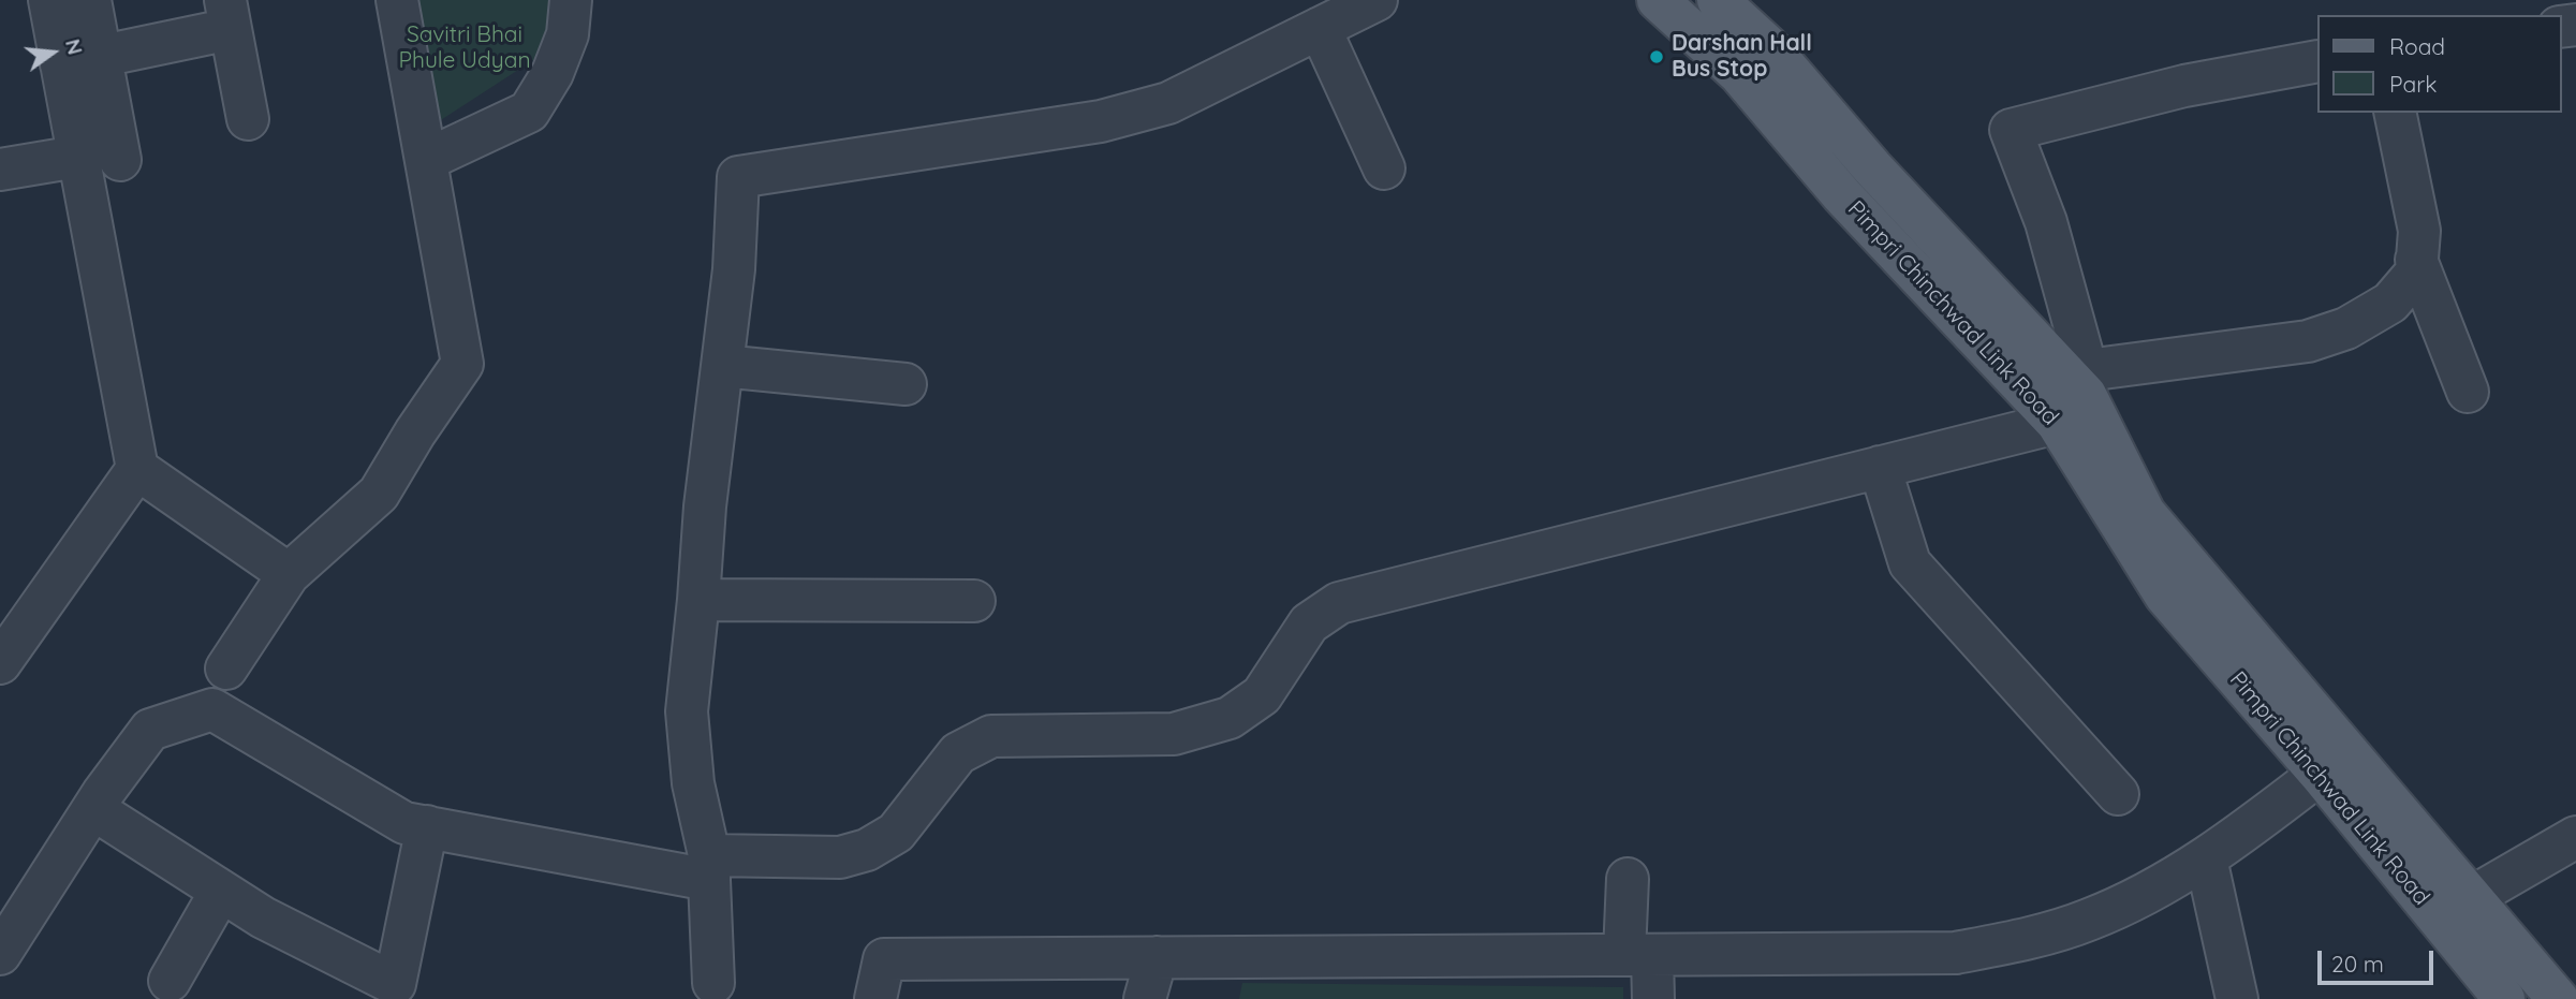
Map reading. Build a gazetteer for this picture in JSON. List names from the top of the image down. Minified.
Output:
{"streets":{"main road":["Pimpri Chinchwad Link Road"]},"parks":["Savitri Bhai Phule Udyan"],"places":["Darshan Hall Bus Stop"],"legend":["Road","Park"],"scale_bar":"20 m","north":"right"}
